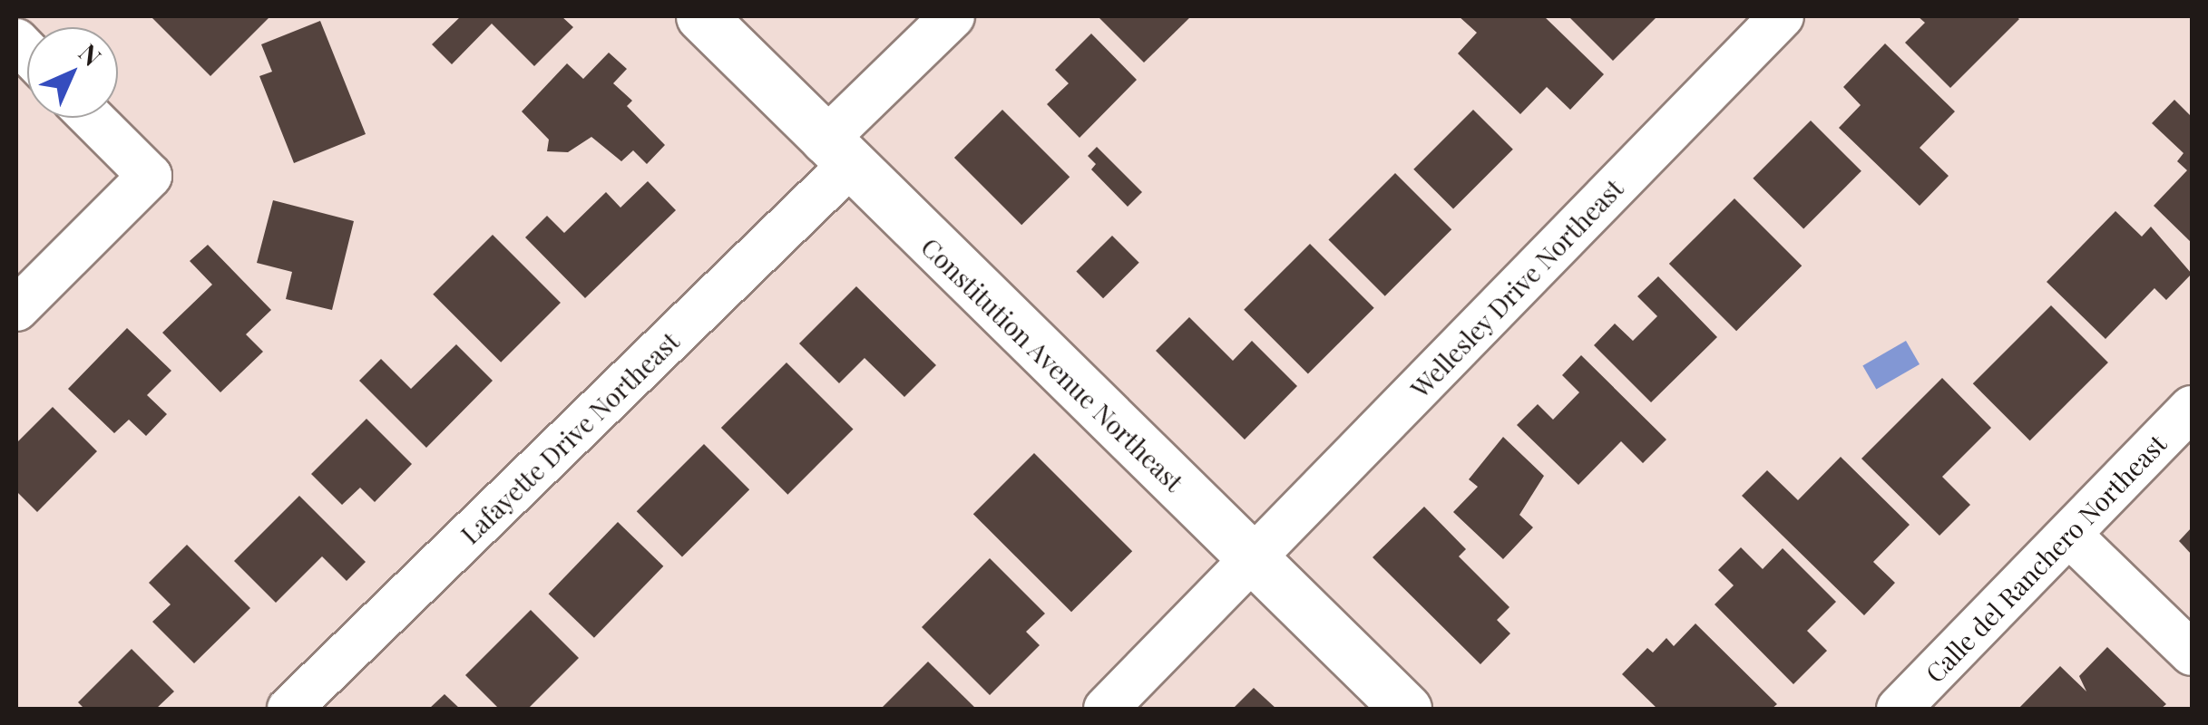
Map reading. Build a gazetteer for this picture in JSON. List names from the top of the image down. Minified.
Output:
{"streets":{"street":["Wellesley Drive Northeast","Constitution Avenue Northeast","Lafayette Drive Northeast","Calle del Ranchero Northeast"]},"crossings":[["Wellesley Drive Northeast","Constitution Avenue Northeast"],["Constitution Avenue Northeast","Lafayette Drive Northeast"]],"north":"top right"}
